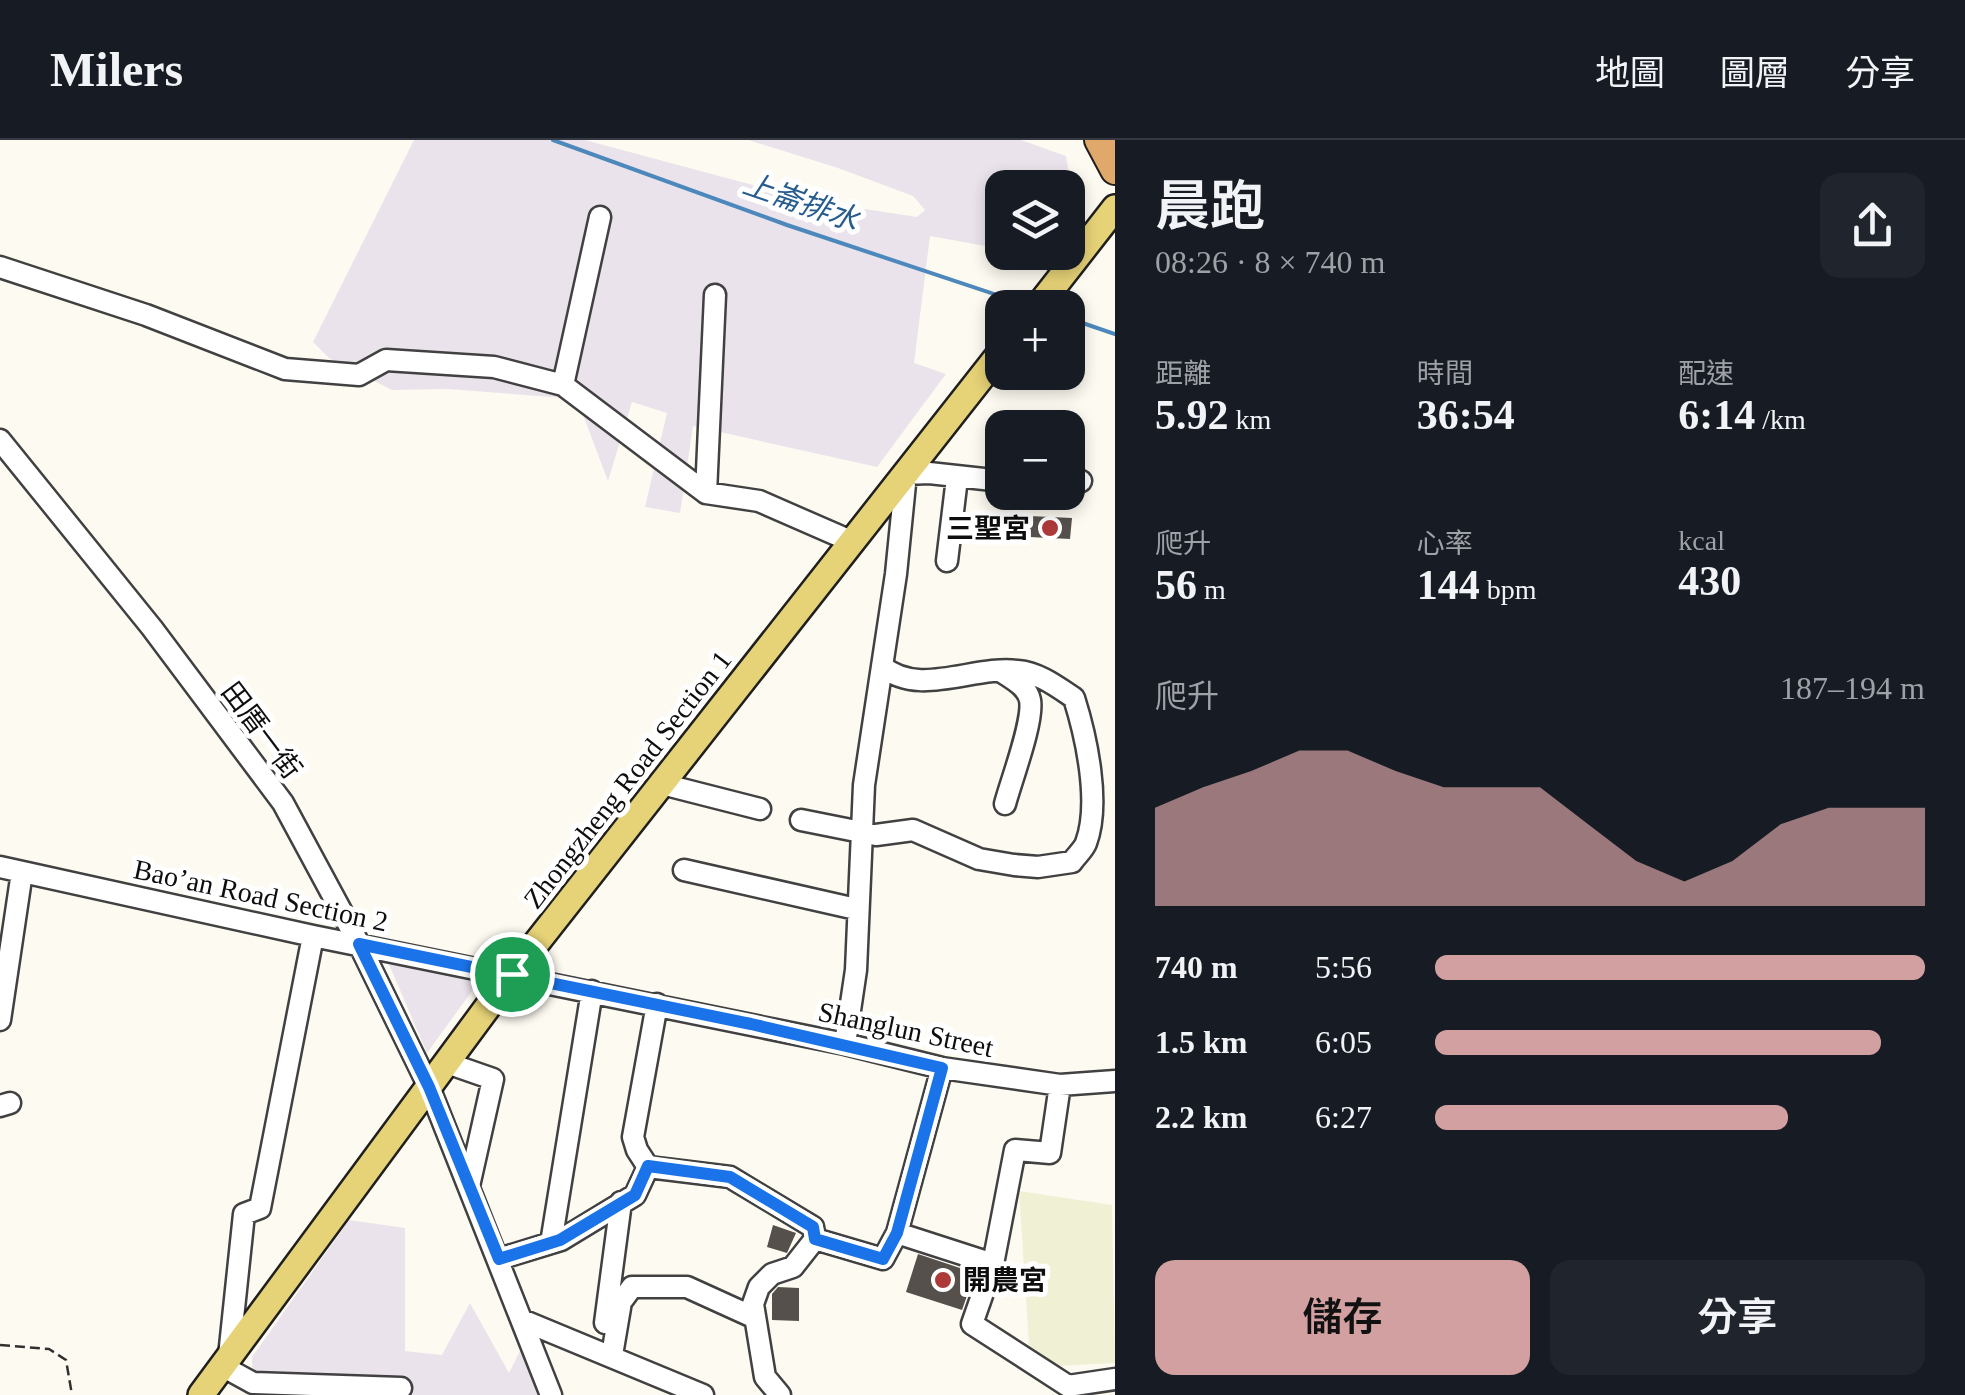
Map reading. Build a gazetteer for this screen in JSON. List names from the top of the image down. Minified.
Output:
{"streets":{"main road":["Zhongzheng Road Section 1"],"street":["田厝一街","Bao’an Road Section 2","Shanglun Street"]},"crossings":[["田厝一街","Zhongzheng Road Section 1"],["田厝一街","Bao’an Road Section 2"],["Zhongzheng Road Section 1","Bao’an Road Section 2"],["Zhongzheng Road Section 1","Shanglun Street"],["Bao’an Road Section 2","Shanglun Street"]],"water":["上崙排水"],"places":["三聖宮","開農宮"],"page":{"header":"Milers","nav":["地圖","圖層","分享"],"heading":["晨跑","08:26 · 8 × 740 m"],"map_buttons":["+","−"],"stats":[["距離","5.92 km"],["時間","36:54"],["配速","6:14 /km"],["爬升","56 m"],["心率","144 bpm"],["kcal","430"]],"chart":["爬升","187–194 m"],"list":[{"name":"740 m","note":"5:56"},{"name":"1.5 km","note":"6:05"},{"name":"2.2 km","note":"6:27"}],"buttons":["儲存","分享"]}}
